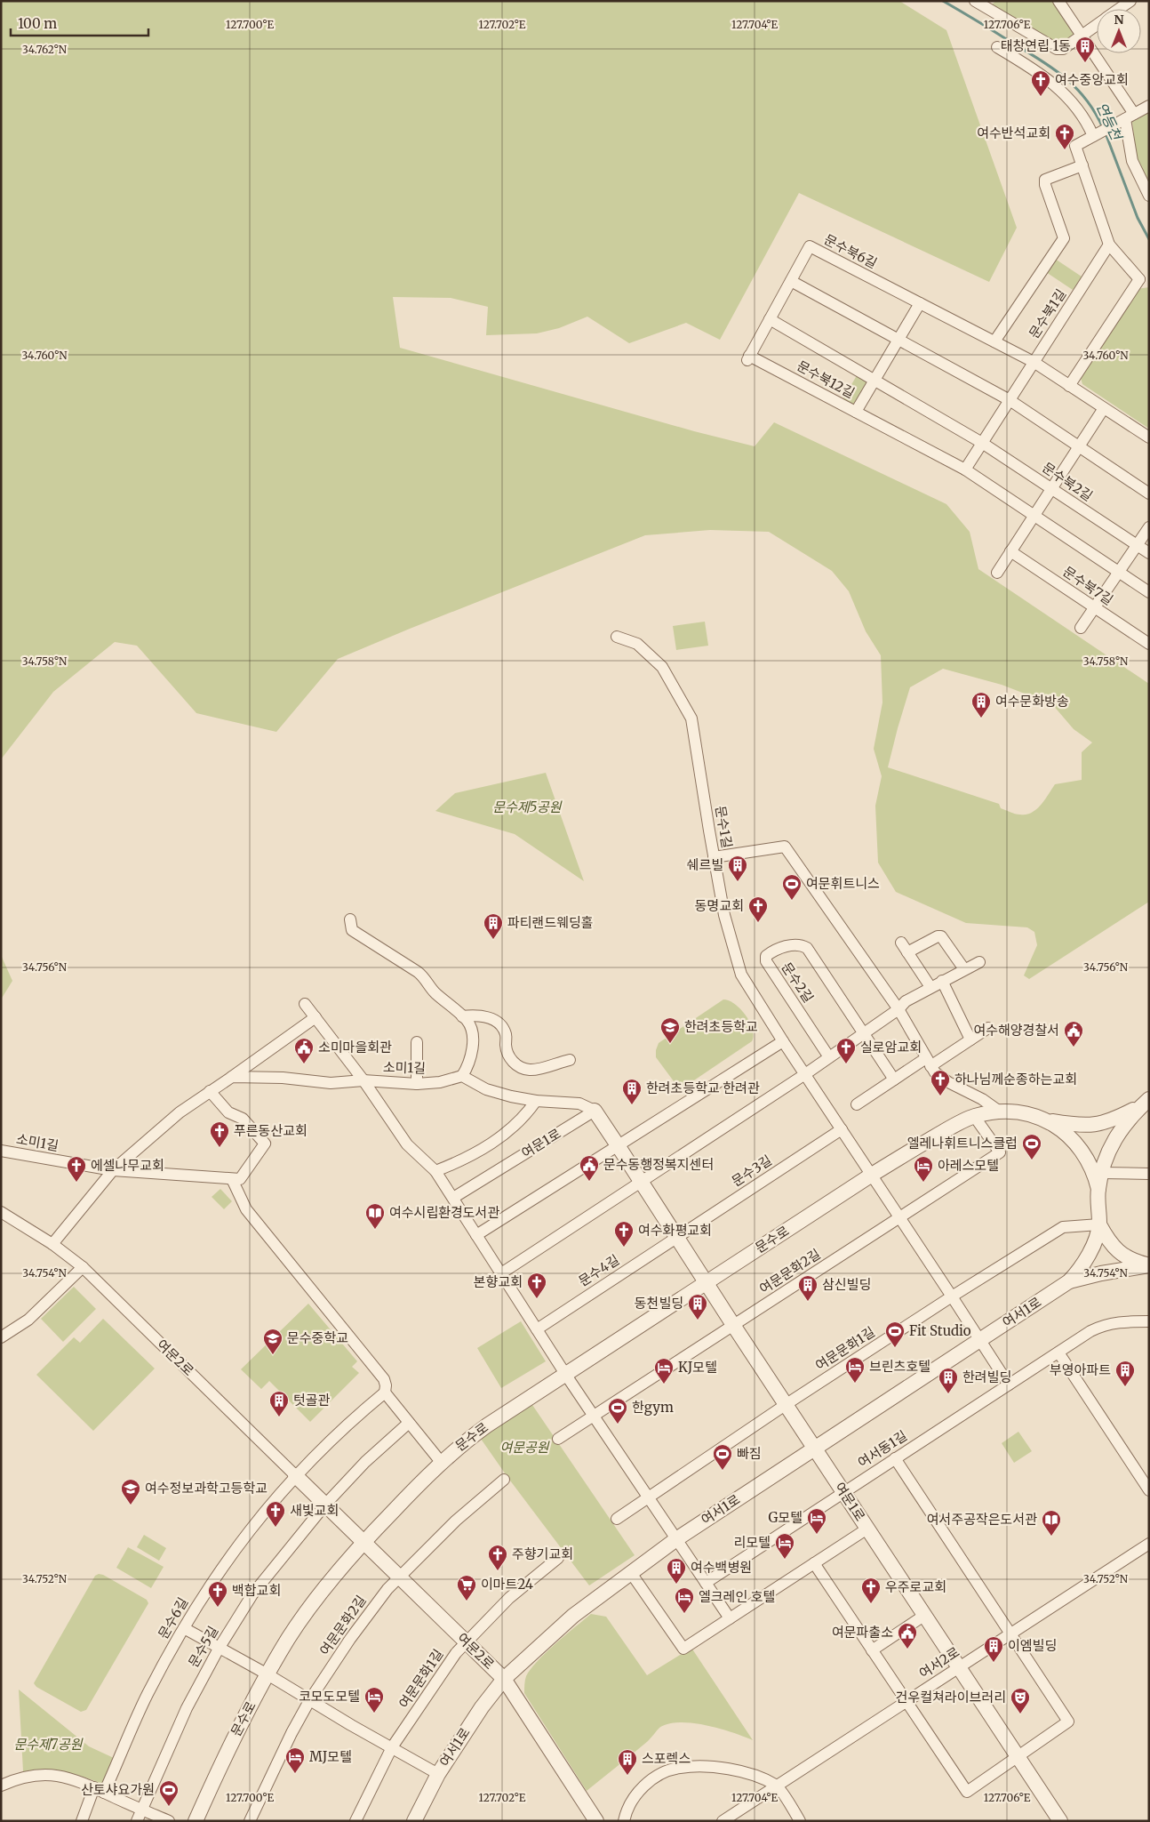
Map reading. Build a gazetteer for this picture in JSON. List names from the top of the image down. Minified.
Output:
{"streets":{"street":["문수북6길","문수북1길","문수북12길","문수북2길","문수북7길","문수1길","문수2길","소미1길","여문1로","문수3길","문수로","문수4길","여문문화2길","여서1로","여문문화1길","여문2로","여서동1길","문수6길","문수5길","여서2로"]},"crossings":[["문수북6길","문수북1길"],["문수북6길","문수북12길"],["문수북1길","문수북2길"],["문수1길","문수3길"],["문수1길","문수로"],["문수1길","여문문화2길"],["문수1길","여서1로"],["문수1길","여문문화1길"],["여문1로","문수3길"],["여문1로","문수로"],["여문1로","문수4길"],["여문1로","여문문화2길"],["여문1로","여서1로"],["여문1로","여문문화1길"],["여문1로","여서동1길"],["여문1로","여서2로"],["문수3길","문수4길"],["문수로","여문문화2길"],["문수로","여문2로"],["여문문화2길","여문2로"],["여서1로","여문문화1길"],["여서1로","여문2로"],["여문문화1길","여문2로"],["여문2로","문수6길"],["여문2로","문수5길"]],"water":["연등천"],"parks":["문수제5공원","여문공원","문수제7공원"],"places":{"building":["태창연립 1동","여수문화방송","쉐르빌","파티랜드웨딩홀","한려초등학교 한려관","삼신빌딩","동천빌딩","부영아파트","한려빌딩","텃골관","여수백병원","이엠빌딩","스포렉스"],"church":["여수중앙교회","여수반석교회","동명교회","실로암교회","하나님께순종하는교회","푸른동산교회","에셀나무교회","여수화평교회","본향교회","새빛교회","주향기교회","우주로교회","백합교회"],"sports":["여문휘트니스","엘레나휘트니스클럽","Fit Studio","한gym","빠짐","산토샤요가원"],"school or university":["한려초등학교","문수중학교","여수정보과학고등학교"],"public building":["여수해양경찰서","소미마을회관","문수동행정복지센터","여문파출소"],"hotel":["아레스모텔","브린츠호텔","KJ모텔","G모텔","리모텔","엘크레인 호텔","코모도모텔","MJ모텔"],"library":["여수시립환경도서관","여서주공작은도서관"],"supermarket":["이마트24"],"theatre":["건우컬쳐라이브러리"]},"scale_bar":"100 m","north":"top","coordinates":["127.700°E","127.702°E","127.704°E","127.706°E","34.762°N","34.760°N","34.758°N","34.756°N","34.754°N","34.752°N"]}
